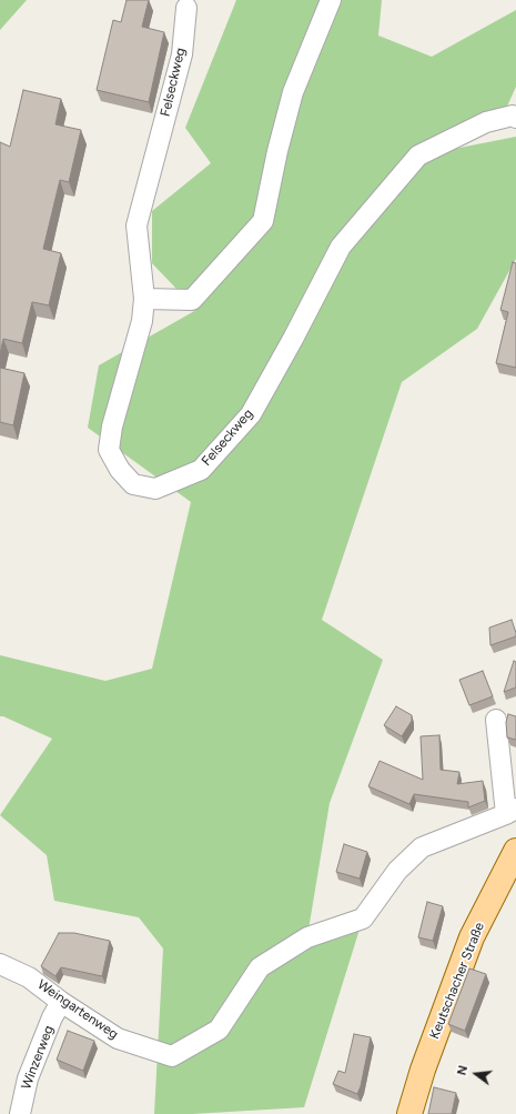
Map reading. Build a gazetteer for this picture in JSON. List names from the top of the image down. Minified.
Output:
{"streets":{"main road":["Keutschacher Straße"],"street":["Felseckweg","Weingartenweg","Winzerweg"]},"crossings":[["Weingartenweg","Winzerweg"]],"north":"left"}
